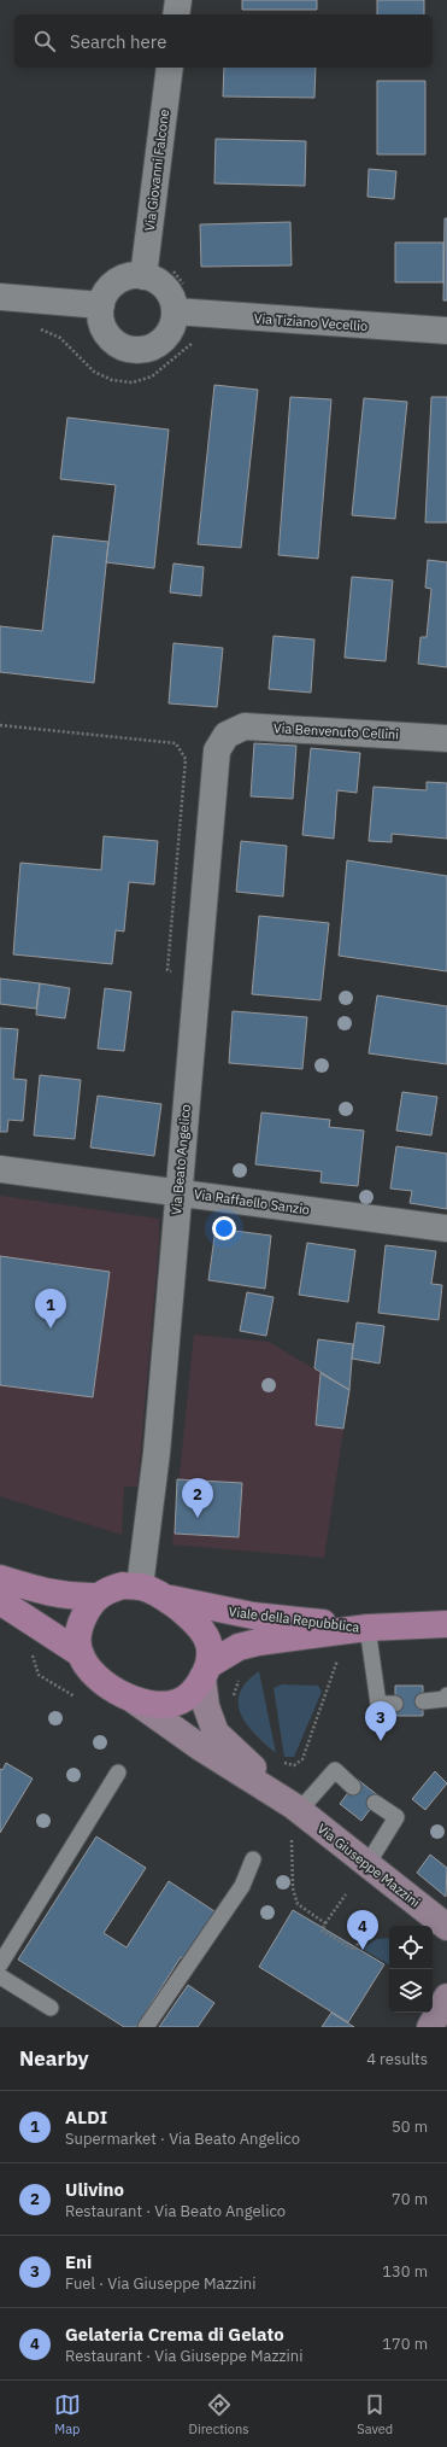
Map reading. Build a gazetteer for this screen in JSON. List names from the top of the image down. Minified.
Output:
{"streets":{"main road":["Viale della Repubblica","Via Giuseppe Mazzini"],"street":["Via Giovanni Falcone","Via Tiziano Vecellio","Via Benvenuto Cellini","Via Beato Angelico","Via Raffaello Sanzio"]},"crossings":[["Via Giovanni Falcone","Via Tiziano Vecellio"],["Via Benvenuto Cellini","Via Beato Angelico"],["Via Beato Angelico","Via Raffaello Sanzio"],["Via Beato Angelico","Viale della Repubblica"],["Via Beato Angelico","Via Giuseppe Mazzini"],["Viale della Repubblica","Via Giuseppe Mazzini"]],"page":{"search":"Search here","pins":["1","2","3","4"],"heading":["Nearby","4 results"],"list":[{"mark":"1","name":"ALDI","note":"Supermarket · Via Beato Angelico","value":"50 m"},{"mark":"2","name":"Ulivino","note":"Restaurant · Via Beato Angelico","value":"70 m"},{"mark":"3","name":"Eni","note":"Fuel · Via Giuseppe Mazzini","value":"130 m"},{"mark":"4","name":"Gelateria Crema di Gelato","note":"Restaurant · Via Giuseppe Mazzini","value":"170 m"}],"nav":["Map","Directions","Saved"]}}
